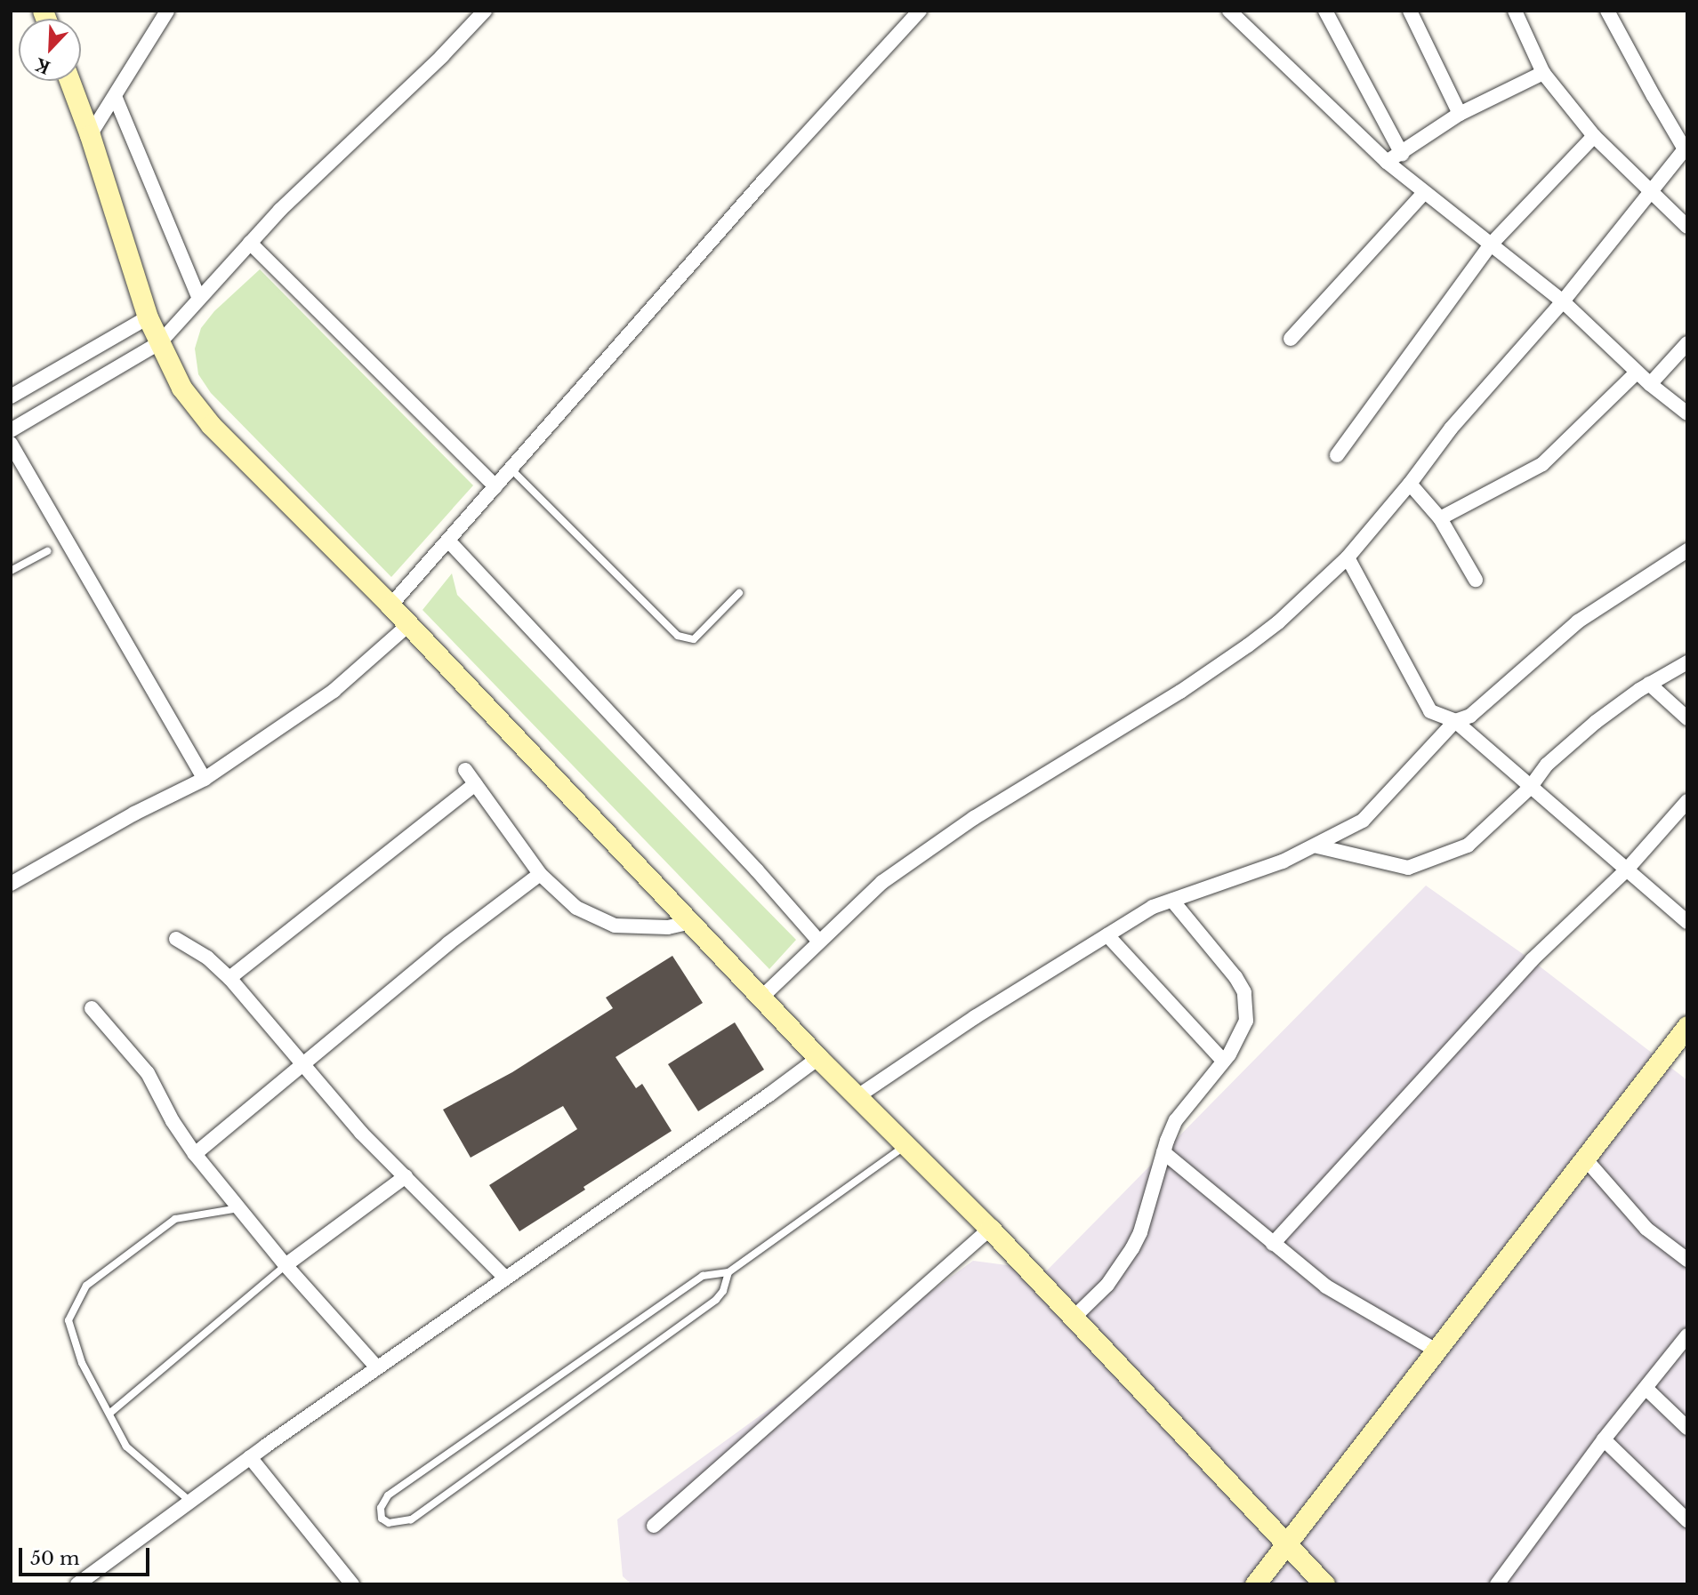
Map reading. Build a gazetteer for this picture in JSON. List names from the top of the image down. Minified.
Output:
{"scale_bar":"50 m","north":"bottom left"}
